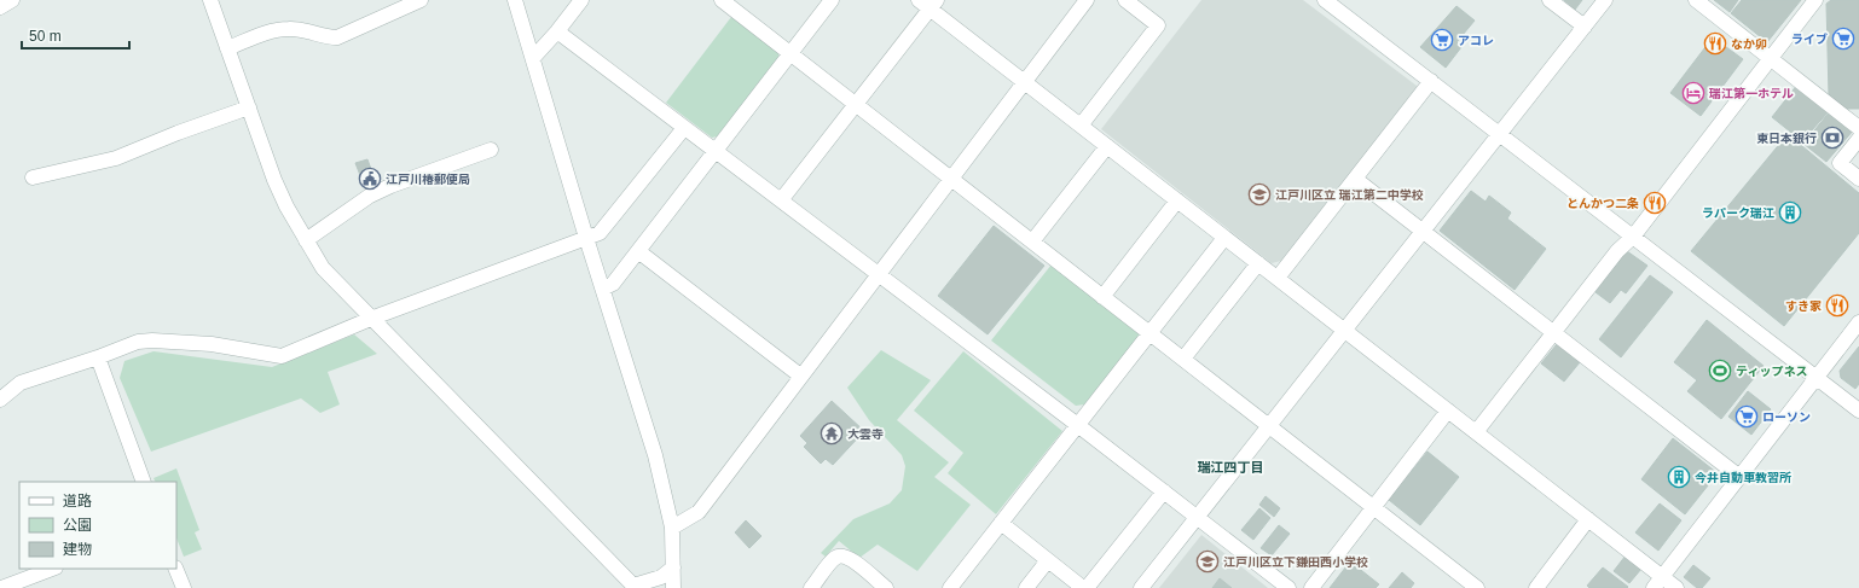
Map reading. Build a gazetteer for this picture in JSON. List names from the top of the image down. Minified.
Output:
{"districts":["瑞江四丁目"],"places":{"supermarket":["ライブ","アコレ","ローソン"],"restaurant":["なか卯","とんかつ二条","すき家"],"hotel":["瑞江第一ホテル"],"bank":["東日本銀行"],"public building":["江戸川椿郵便局"],"school or university":["江戸川区立 瑞江第二中学校","江戸川区立下鎌田西小学校"],"building":["ラパーク瑞江","今井自動車教習所"],"sports":["ティップネス"],"temple":["大雲寺"]},"legend":["道路","公園","建物"],"scale_bar":"50 m"}
